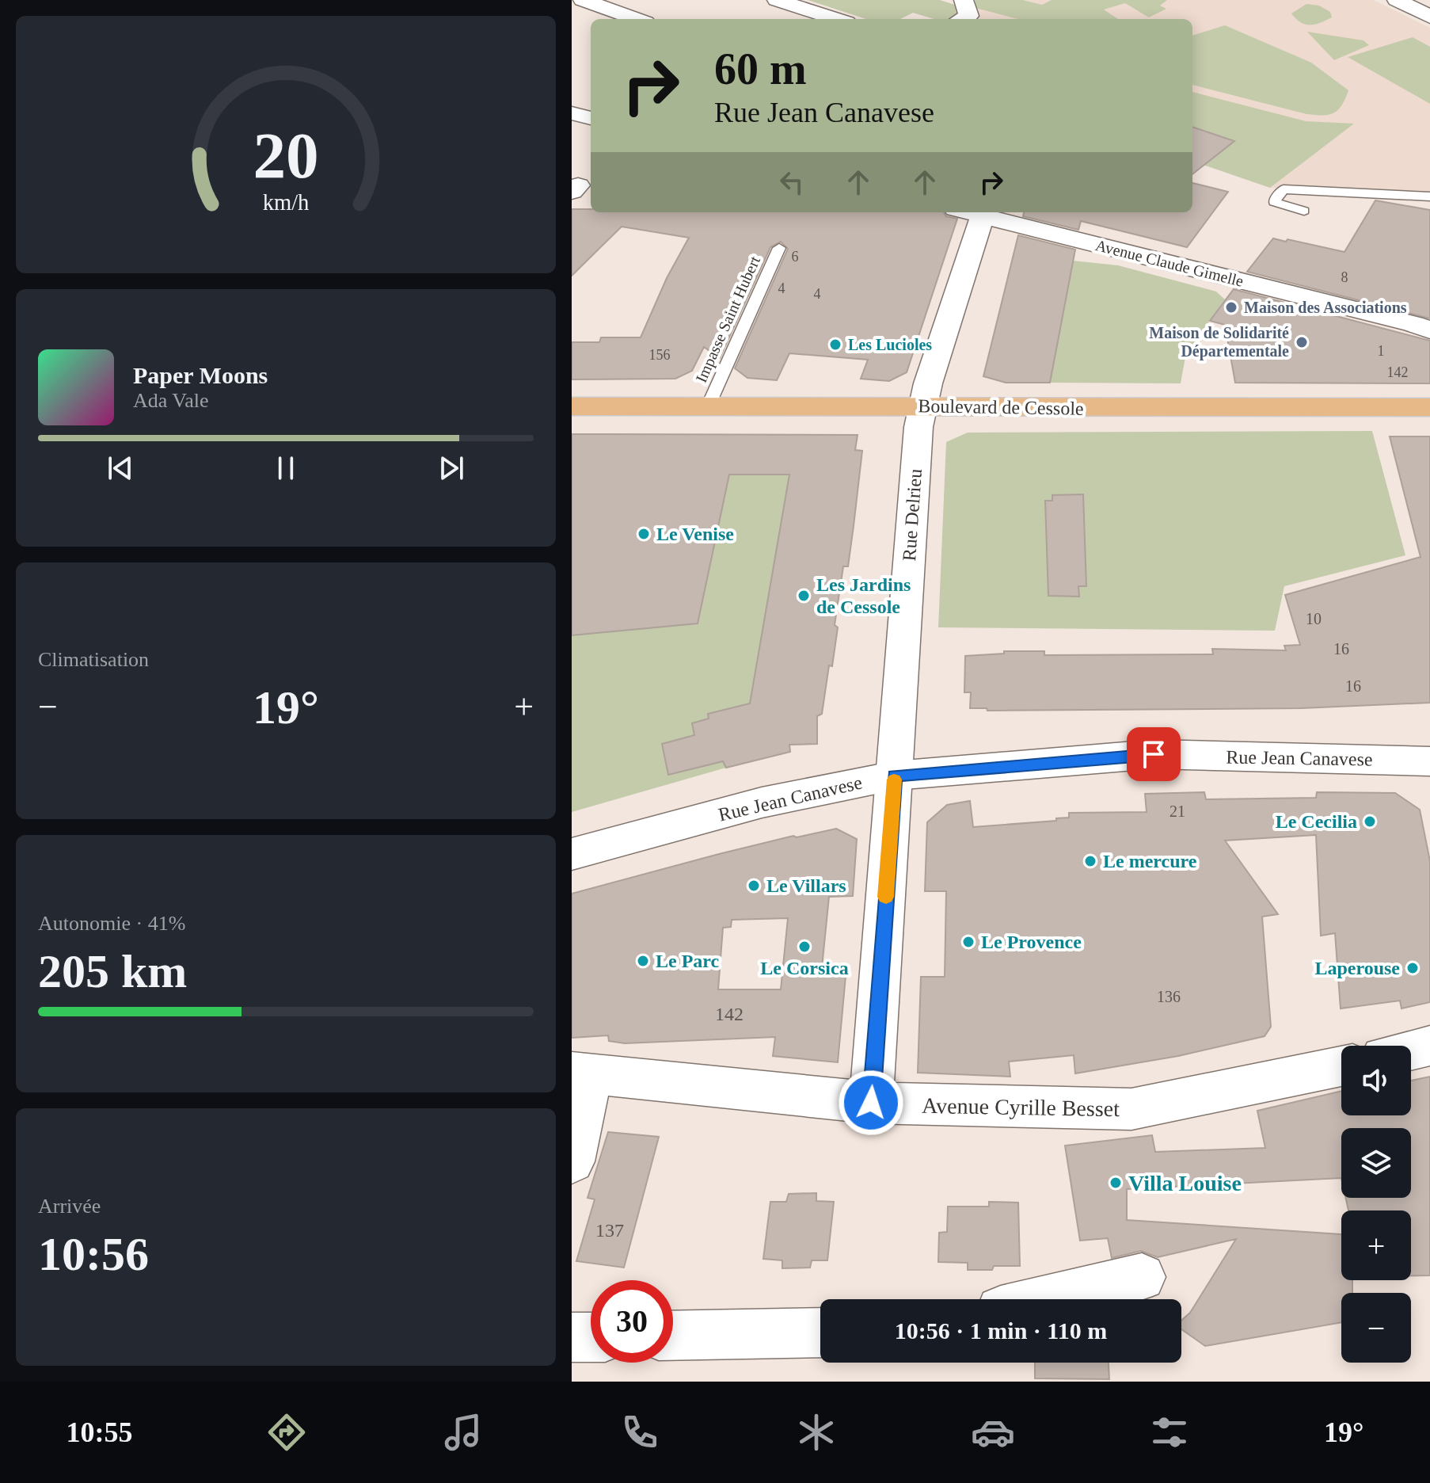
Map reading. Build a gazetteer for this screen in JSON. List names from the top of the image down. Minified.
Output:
{"streets":{"main road":["Boulevard de Cessole"],"street":["Avenue Claude Gimelle","Rue Delrieu","Rue Jean Canavese","Avenue Cyrille Besset"],"lane":["Impasse Saint Hubert"]},"crossings":[["Avenue Claude Gimelle","Rue Delrieu"],["Impasse Saint Hubert","Boulevard de Cessole"],["Boulevard de Cessole","Rue Delrieu"],["Rue Delrieu","Rue Jean Canavese"],["Rue Delrieu","Avenue Cyrille Besset"]],"places":["Maison des Associations","Maison de Solidarité Départementale","Les Lucioles","Le Venise","Les Jardins de Cessole","Le Cecilia","Le mercure","Le Villars","Le Provence","Le Corsica","Le Parc","Laperouse","Villa Louise"],"house_numbers":["6","8","4","4","1","156","142","10","16","16","21","136","142","137"],"page":{"turn":["60 m","Rue Jean Canavese"],"song":["Paper Moons","Ada Vale"],"tile":["Climatisation",["Autonomie · 41%","205 km"],["Arrivée","10:56"]],"heat":["−","19°","+"],"map_buttons":["+","−"],"limit":"30","trip":"10:56 · 1 min · 110 m","tabs":["10:55","19°"],"gauge":["20","km/h"]}}
